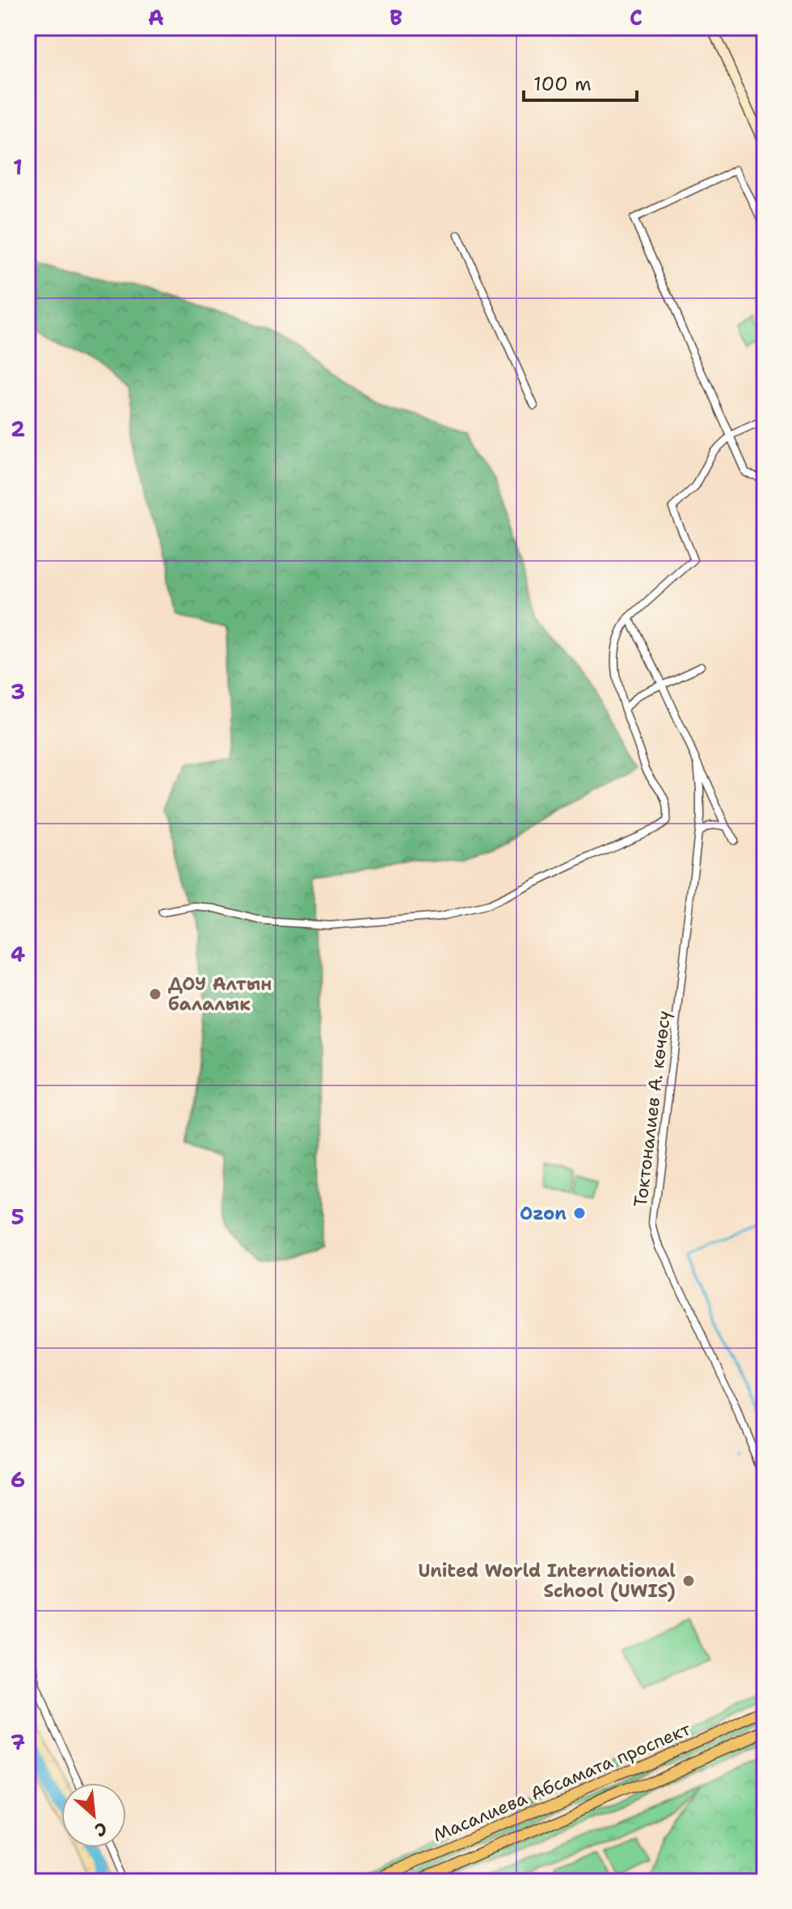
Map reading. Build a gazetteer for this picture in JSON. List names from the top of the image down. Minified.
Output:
{"streets":{"main road":["Масалиева Абсамата проспект"],"street":["Токтоналиев А. көчөсү"]},"places":["ДОУ Алтын балалык","Ozon","United World International School (UWIS)"],"scale_bar":"100 m","north":"bottom right","grid":{"columns":["A","B","C"],"rows":["1","2","3","4","5","6","7"]}}
